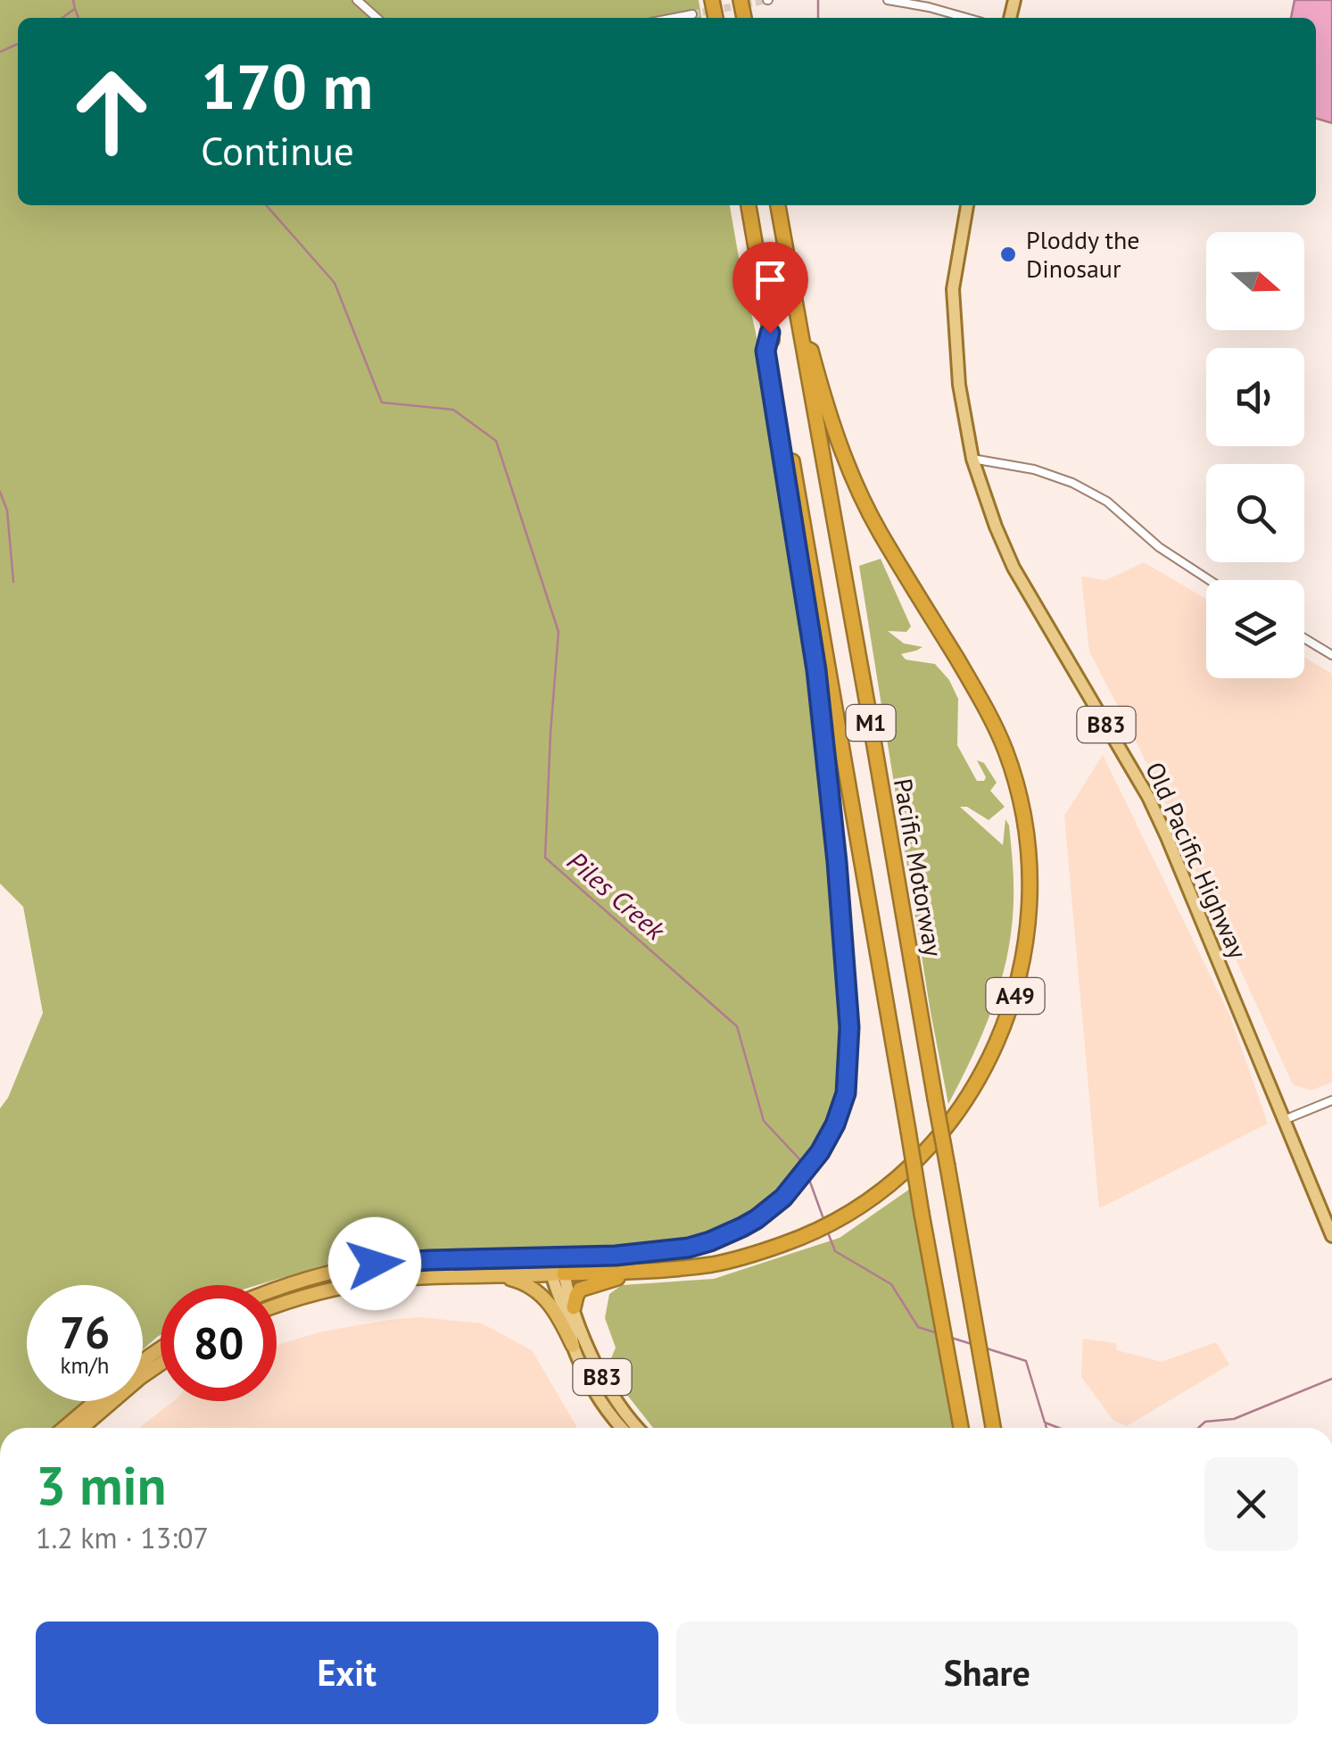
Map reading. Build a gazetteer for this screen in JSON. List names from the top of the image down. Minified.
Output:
{"streets":{"highway":["M1","Pacific Motorway","A49"],"main road":["B83","Old Pacific Highway"]},"crossings":[["B83","A49"],["Pacific Motorway","A49"]],"water":["Piles Creek"],"places":["Ploddy the Dinosaur"],"north":"right","page":{"turn":["170 m","Continue"],"speed":"76 km/h","limit":"80","heading":["3 min","1.2 km · 13:07"],"buttons":["Exit","Share"]}}
